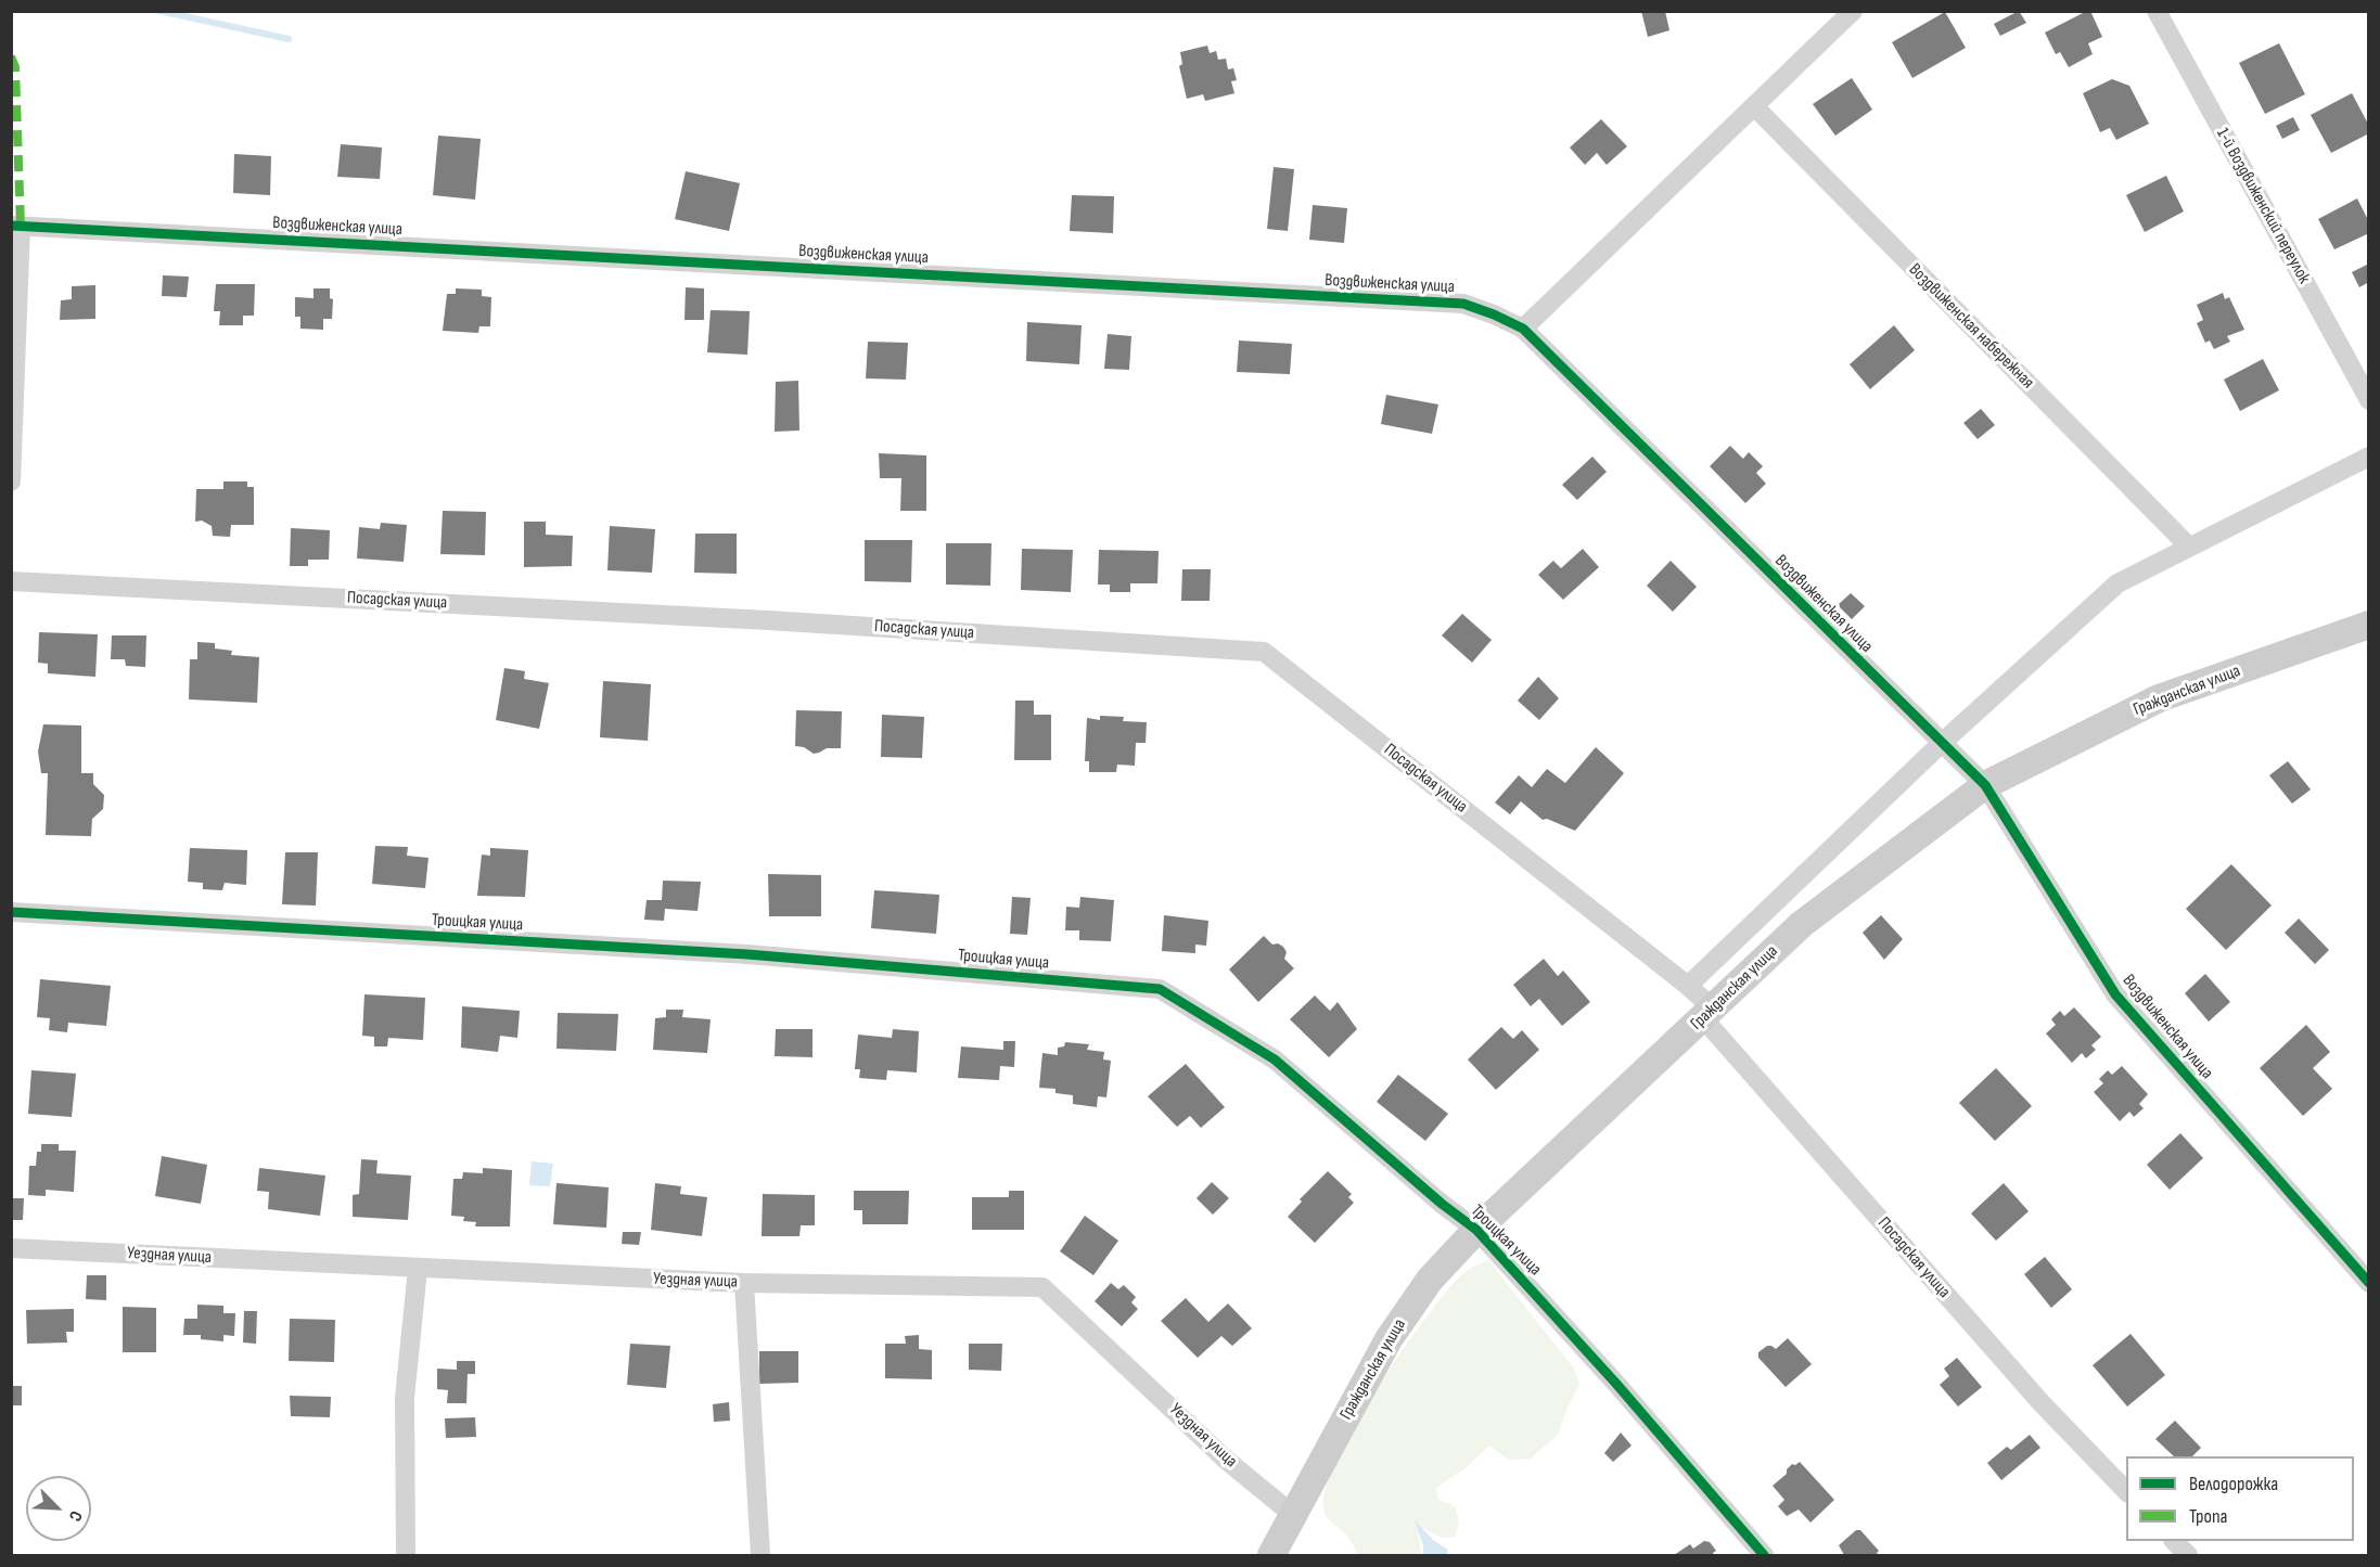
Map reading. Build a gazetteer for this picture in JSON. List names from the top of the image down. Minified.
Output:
{"streets":{"street":["1-й Воздвиженский переулок","Воздвиженская улица","Воздвиженская набережная","Посадская улица","Гражданская улица","Троицкая улица","Уездная улица"]},"crossings":[["Воздвиженская улица","Гражданская улица"],["Посадская улица","Гражданская улица"],["Гражданская улица","Троицкая улица"],["Гражданская улица","Уездная улица"]],"legend":["Велодорожка","Тропа"],"north":"bottom right"}
